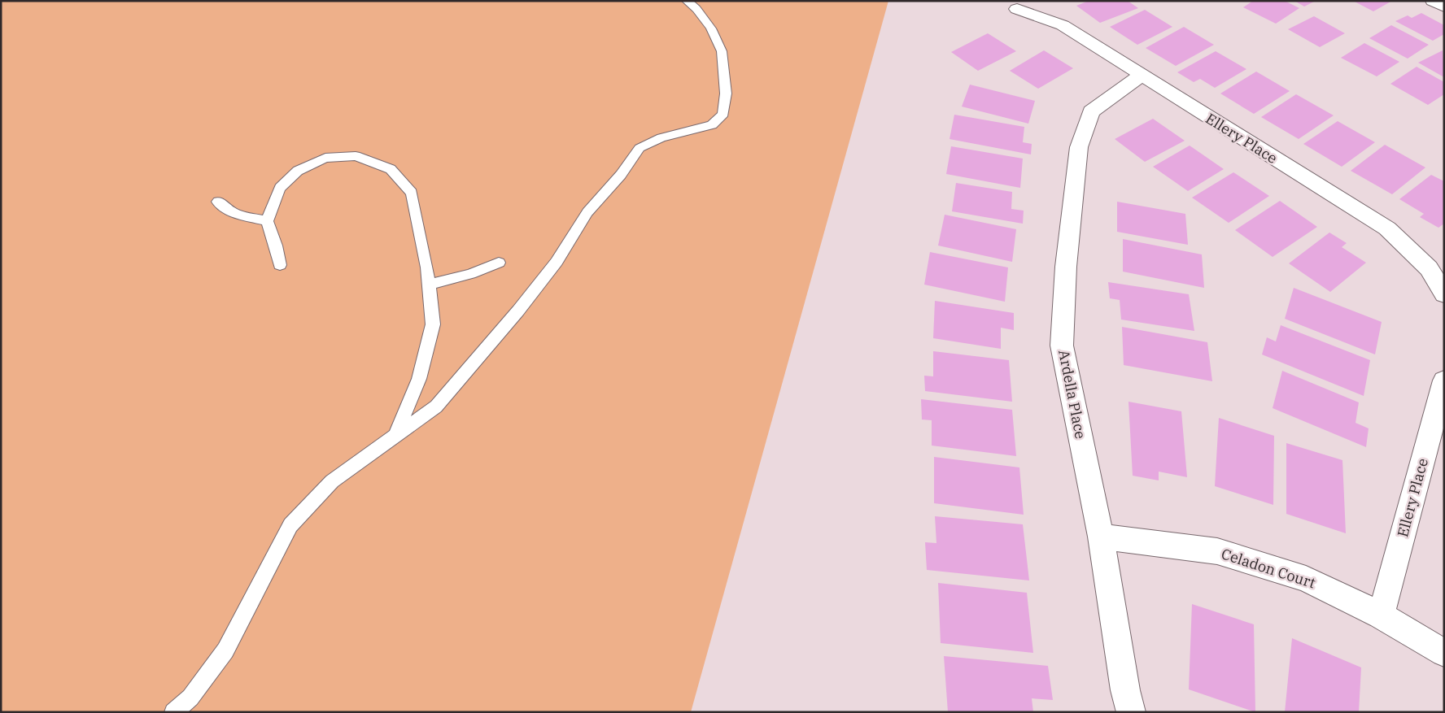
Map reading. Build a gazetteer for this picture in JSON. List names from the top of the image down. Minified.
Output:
{"streets":{"street":["Ellery Place","Ardella Place","Celadon Court"]},"crossings":[["Ellery Place","Ardella Place"],["Ellery Place","Celadon Court"],["Ardella Place","Celadon Court"]]}
